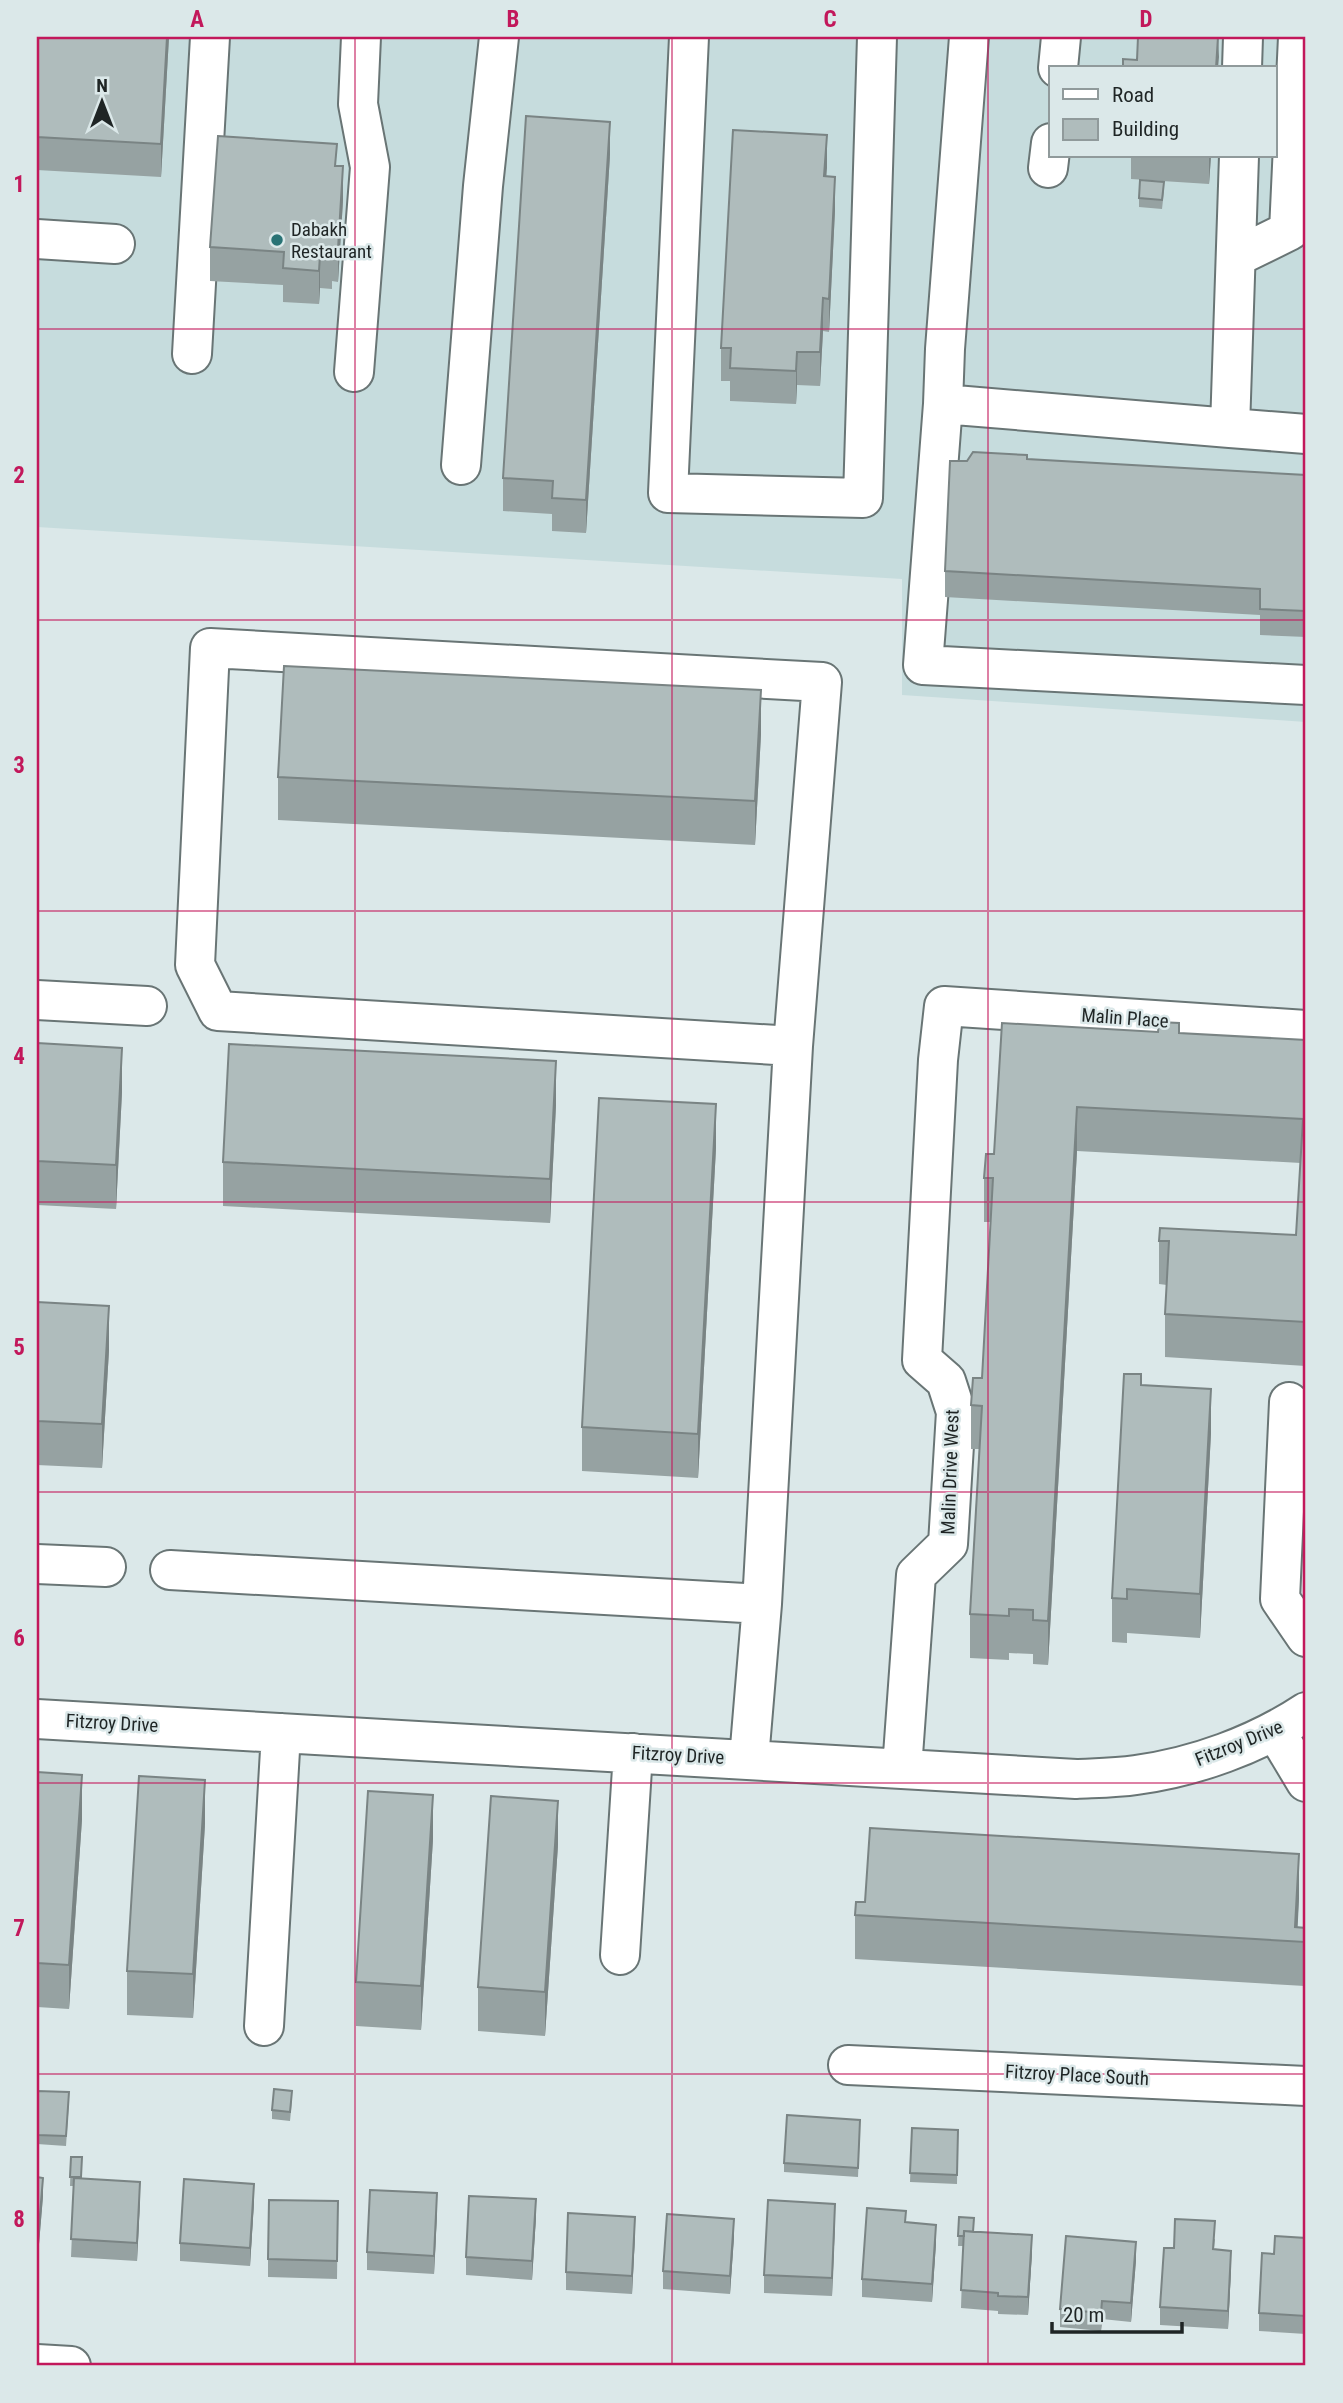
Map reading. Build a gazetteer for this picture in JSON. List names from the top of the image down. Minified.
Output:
{"streets":{"street":["Malin Place","Malin Drive West","Fitzroy Drive","Fitzroy Place South"]},"crossings":[["Malin Place","Malin Drive West"],["Malin Drive West","Fitzroy Drive"]],"places":["Dabakh Restaurant"],"legend":["Road","Building"],"scale_bar":"20 m","north":"top","grid":{"columns":["A","B","C","D"],"rows":["1","2","3","4","5","6","7","8"]}}
